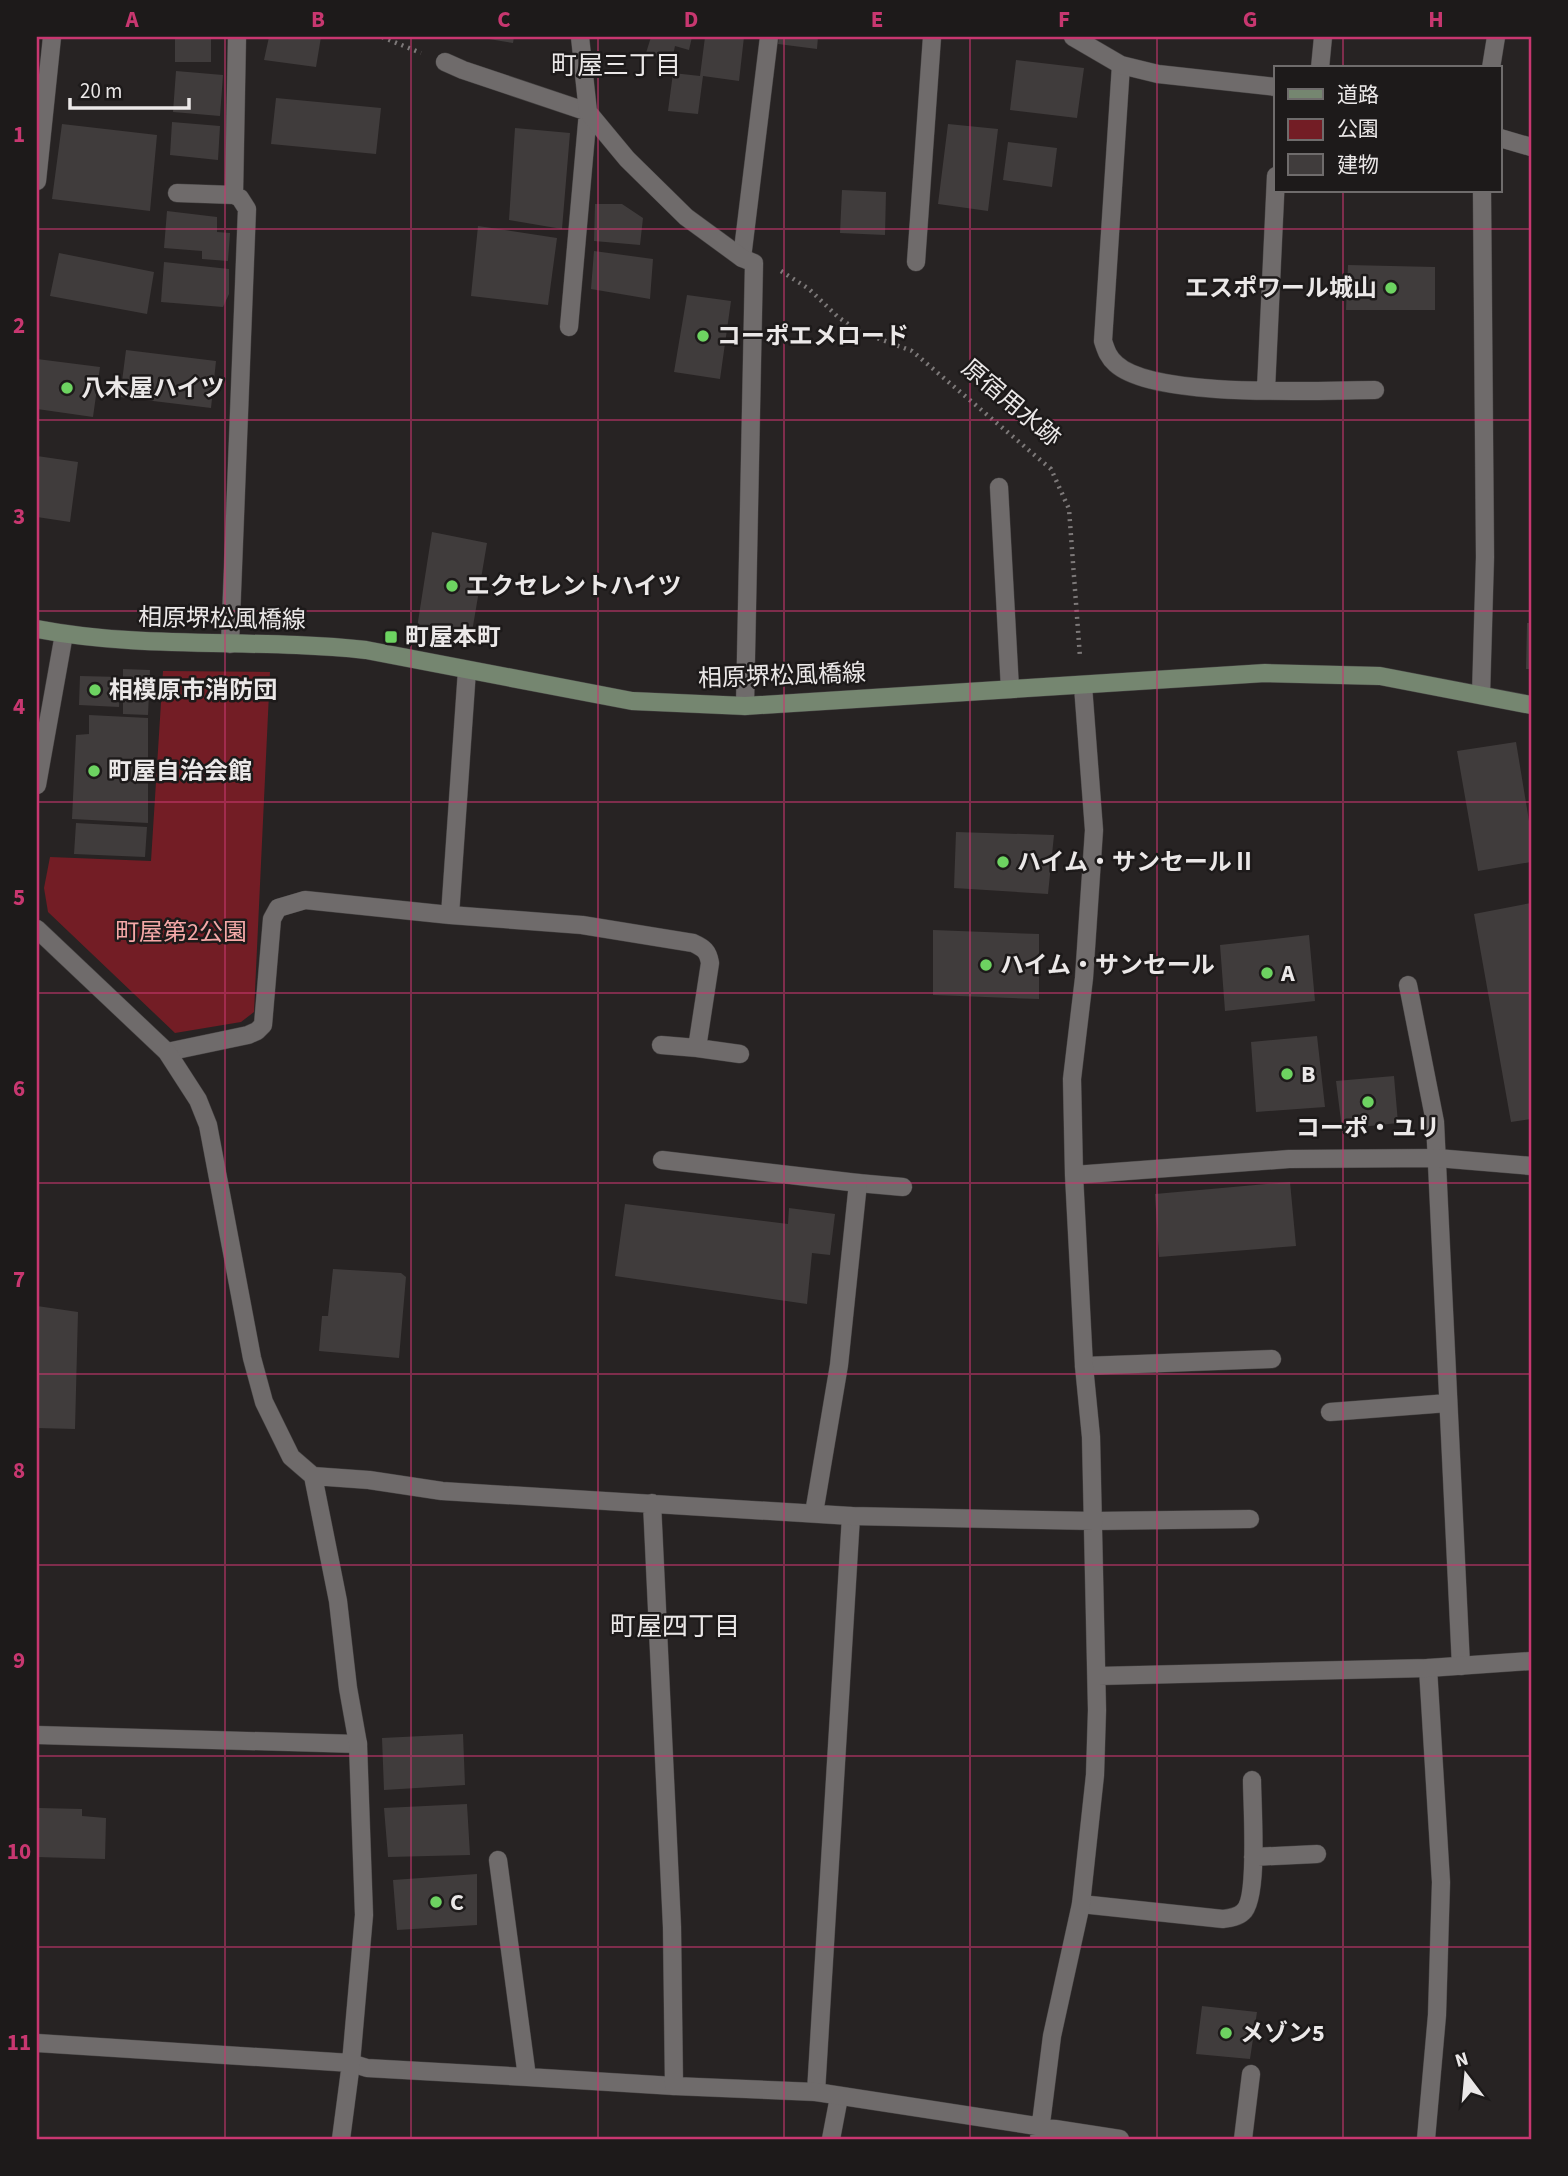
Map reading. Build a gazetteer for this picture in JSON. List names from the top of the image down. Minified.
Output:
{"streets":{"street":["相原堺松風橋線"],"path":["原宿用水跡"]},"crossings":[["原宿用水跡","相原堺松風橋線"]],"districts":["町屋三丁目","町屋四丁目"],"parks":["町屋第2公園"],"places":{"other":["エスポワール城山","コーポエメロード","八木屋ハイツ","エクセレントハイツ","相模原市消防団","町屋自治会館","ハイム・サンセールⅡ","ハイム・サンセール","A","B","コーポ・ユリ","C","メゾン5"],"transit":["町屋本町"]},"legend":["道路","公園","建物"],"scale_bar":"20 m","north":"top","grid":{"columns":["A","B","C","D","E","F","G","H"],"rows":["1","2","3","4","5","6","7","8","9","10","11"]}}
